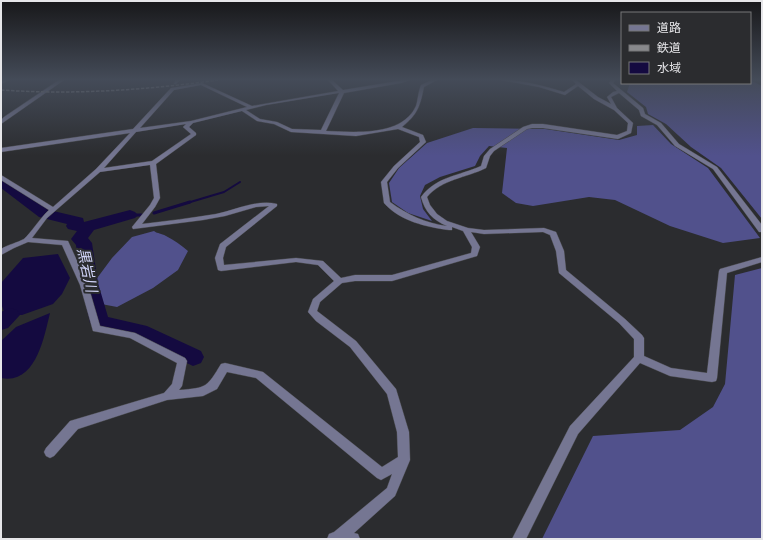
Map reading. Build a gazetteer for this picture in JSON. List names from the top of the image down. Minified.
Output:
{"water":["黒岩川"],"legend":["道路","鉄道","水域"]}
